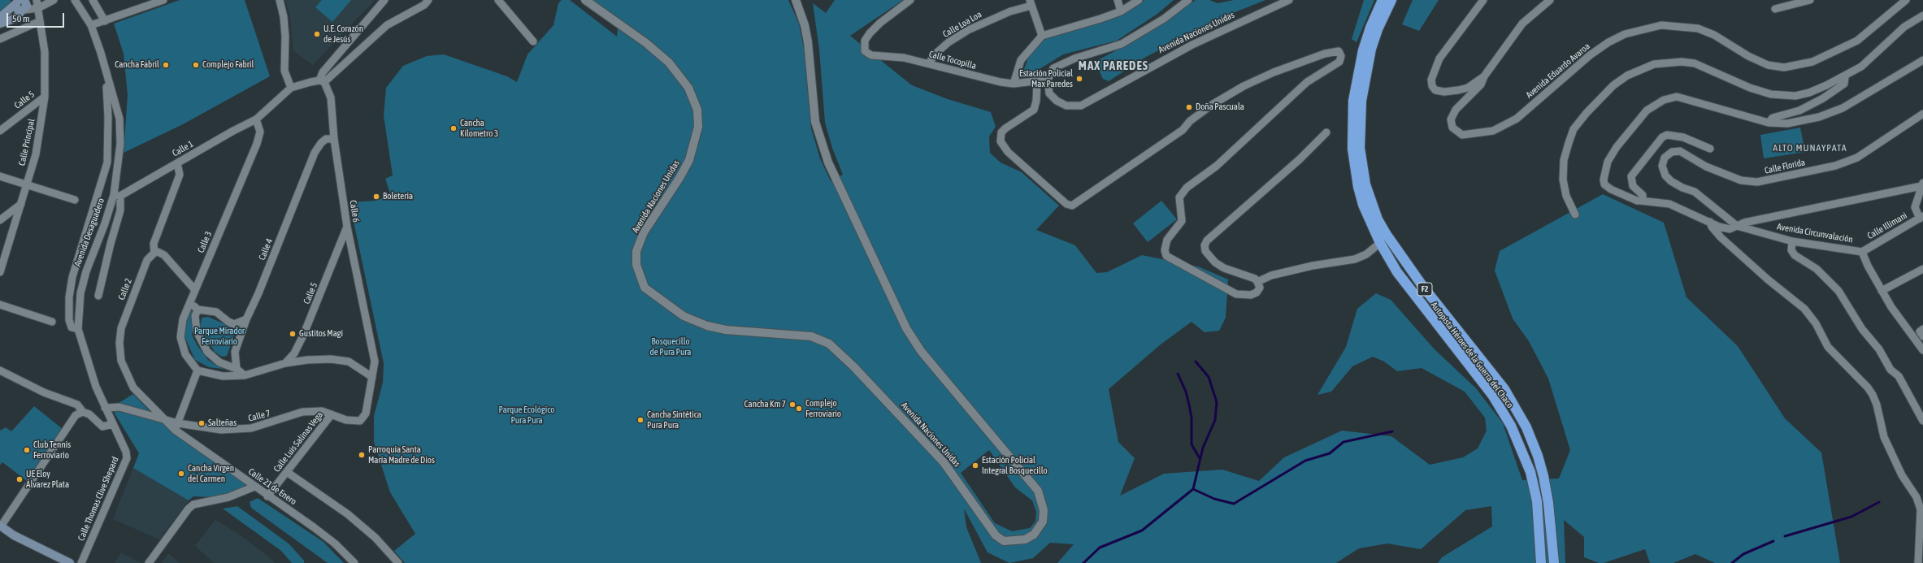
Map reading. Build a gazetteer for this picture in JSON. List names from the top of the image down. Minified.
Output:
{"streets":{"highway":["F2","Autopista Héroes de la Guerra del Chaco"],"street":["Calle Loa Loa","Avenida Naciones Unidas","Calle Tocopilla","Avenida Eduardo Avaroa","Calle 5","Calle Principal","Calle 1","Calle Florida","Calle 6","Calle Illimani","Avenida Desaguadero","Avenida Circunvalación","Calle 3","Calle 4","Calle 2","Calle 7","Calle Luis Salinas Vega","Calle 21 de Enero","Calle Thomas Clive Shepard"]},"crossings":[["Calle Loa Loa","Calle Tocopilla"],["Avenida Naciones Unidas","Calle Tocopilla"],["Calle 5","Calle Principal"],["Calle 5","Calle 6"],["Calle 1","Avenida Desaguadero"],["Calle 1","Calle 3"],["Calle 1","Calle 2"],["Calle Florida","Avenida Circunvalación"],["Calle 6","Calle 4"],["Calle 6","Calle 7"],["Calle Illimani","Avenida Circunvalación"],["Avenida Desaguadero","Calle 7"],["Avenida Desaguadero","Calle Thomas Clive Shepard"],["Calle 2","Calle 7"],["Calle 2","Calle 21 de Enero"],["Calle 7","Calle Luis Salinas Vega"],["Calle 7","Calle 21 de Enero"],["Calle 7","Calle Thomas Clive Shepard"],["Calle Luis Salinas Vega","Calle 21 de Enero"]],"districts":["MAX PAREDES","ALTO MUNAYPATA"],"parks":["Parque Mirador Ferroviario","Bosquecillo de Pura Pura","Parque Ecológico Pura Pura"],"places":["U.E. Corazón de Jesús","Cancha Fabril","Complejo Fabril","Estación Policial Max Paredes","Doña Pascuala","Cancha Kilometro 3","Boletería","Gustitos Magi","Cancha Km 7","Complejo Ferroviario","Cancha Sintética Pura Pura","Salteñas","Club Tennis Ferroviario","Parroquia Santa María Madre de Dios","Estación Policial Integral Bosquecillo","Cancha Virgen del Carmen","UE Eloy Álvarez Plata"],"scale_bar":"50 m"}
